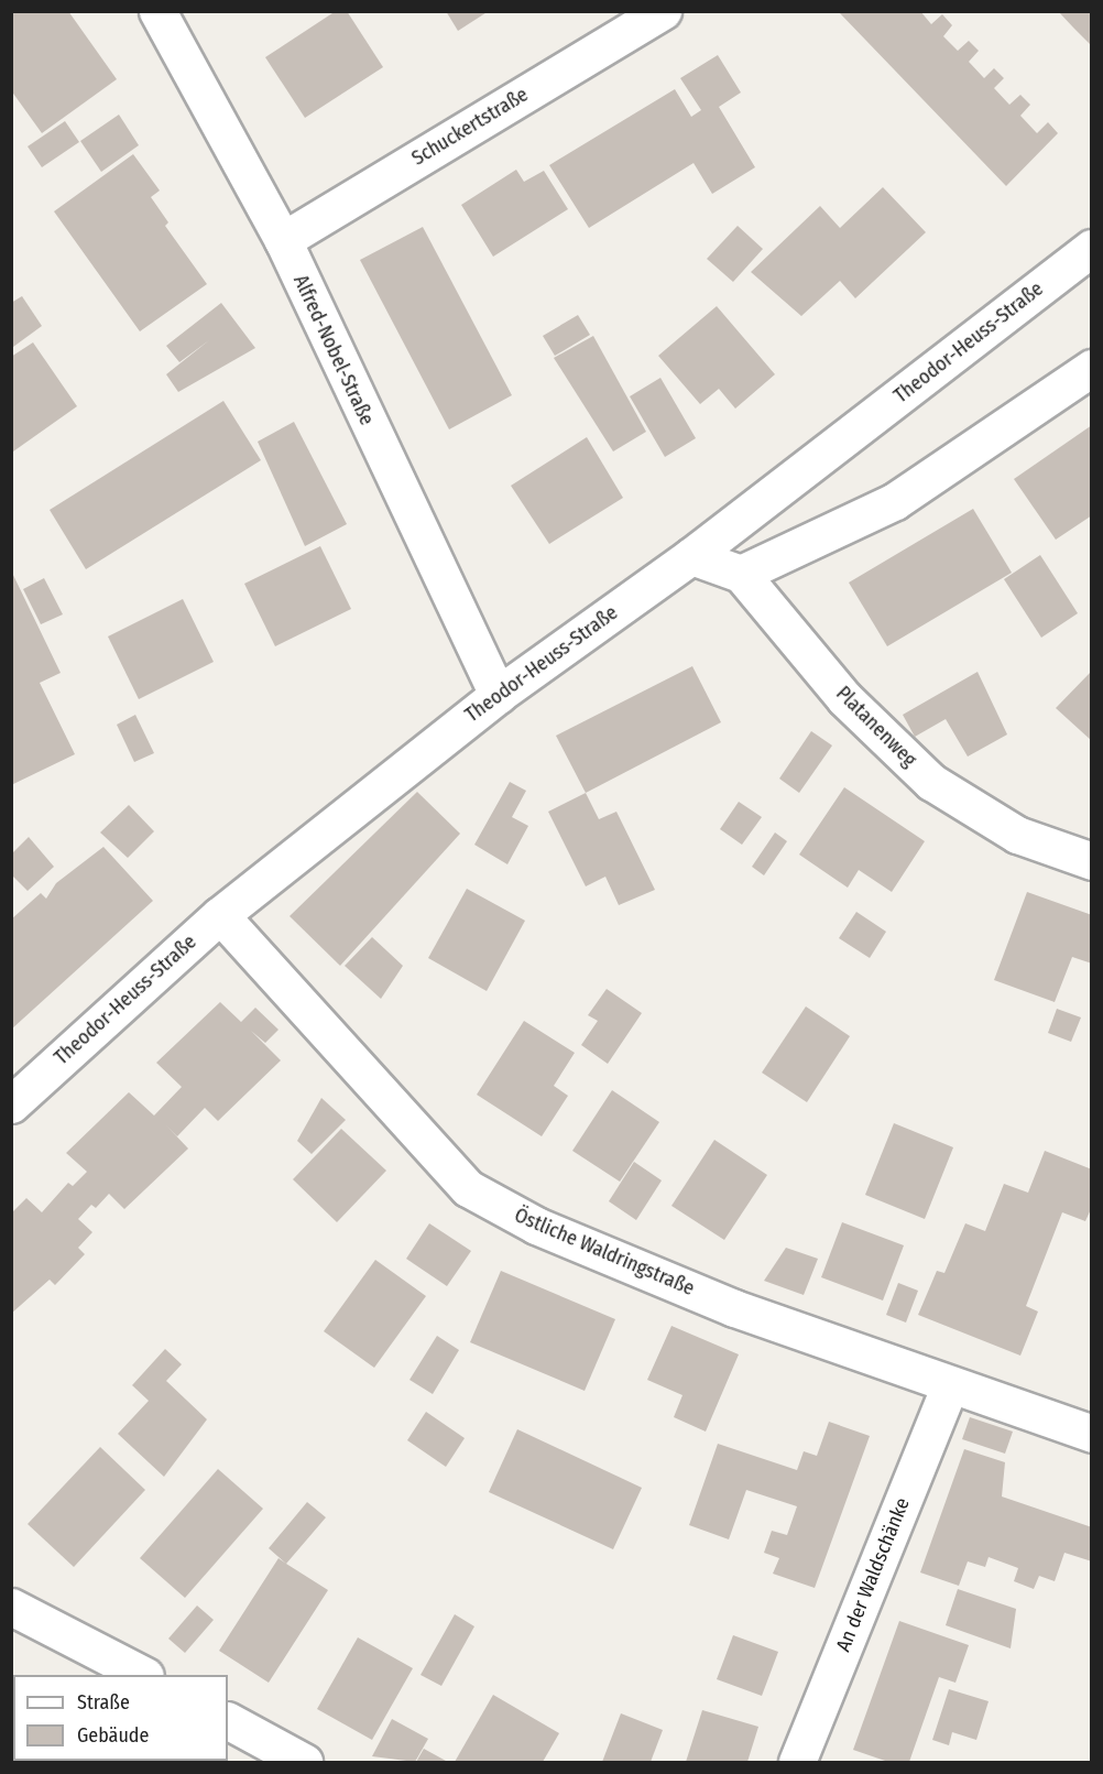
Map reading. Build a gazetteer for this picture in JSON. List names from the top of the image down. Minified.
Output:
{"streets":{"street":["Schuckertstraße","Theodor-Heuss-Straße","Alfred-Nobel-Straße","Platanenweg","Östliche Waldringstraße","An der Waldschänke"]},"crossings":[["Schuckertstraße","Alfred-Nobel-Straße"],["Theodor-Heuss-Straße","Alfred-Nobel-Straße"],["Theodor-Heuss-Straße","Östliche Waldringstraße"],["Östliche Waldringstraße","An der Waldschänke"]],"legend":["Straße","Gebäude"]}
